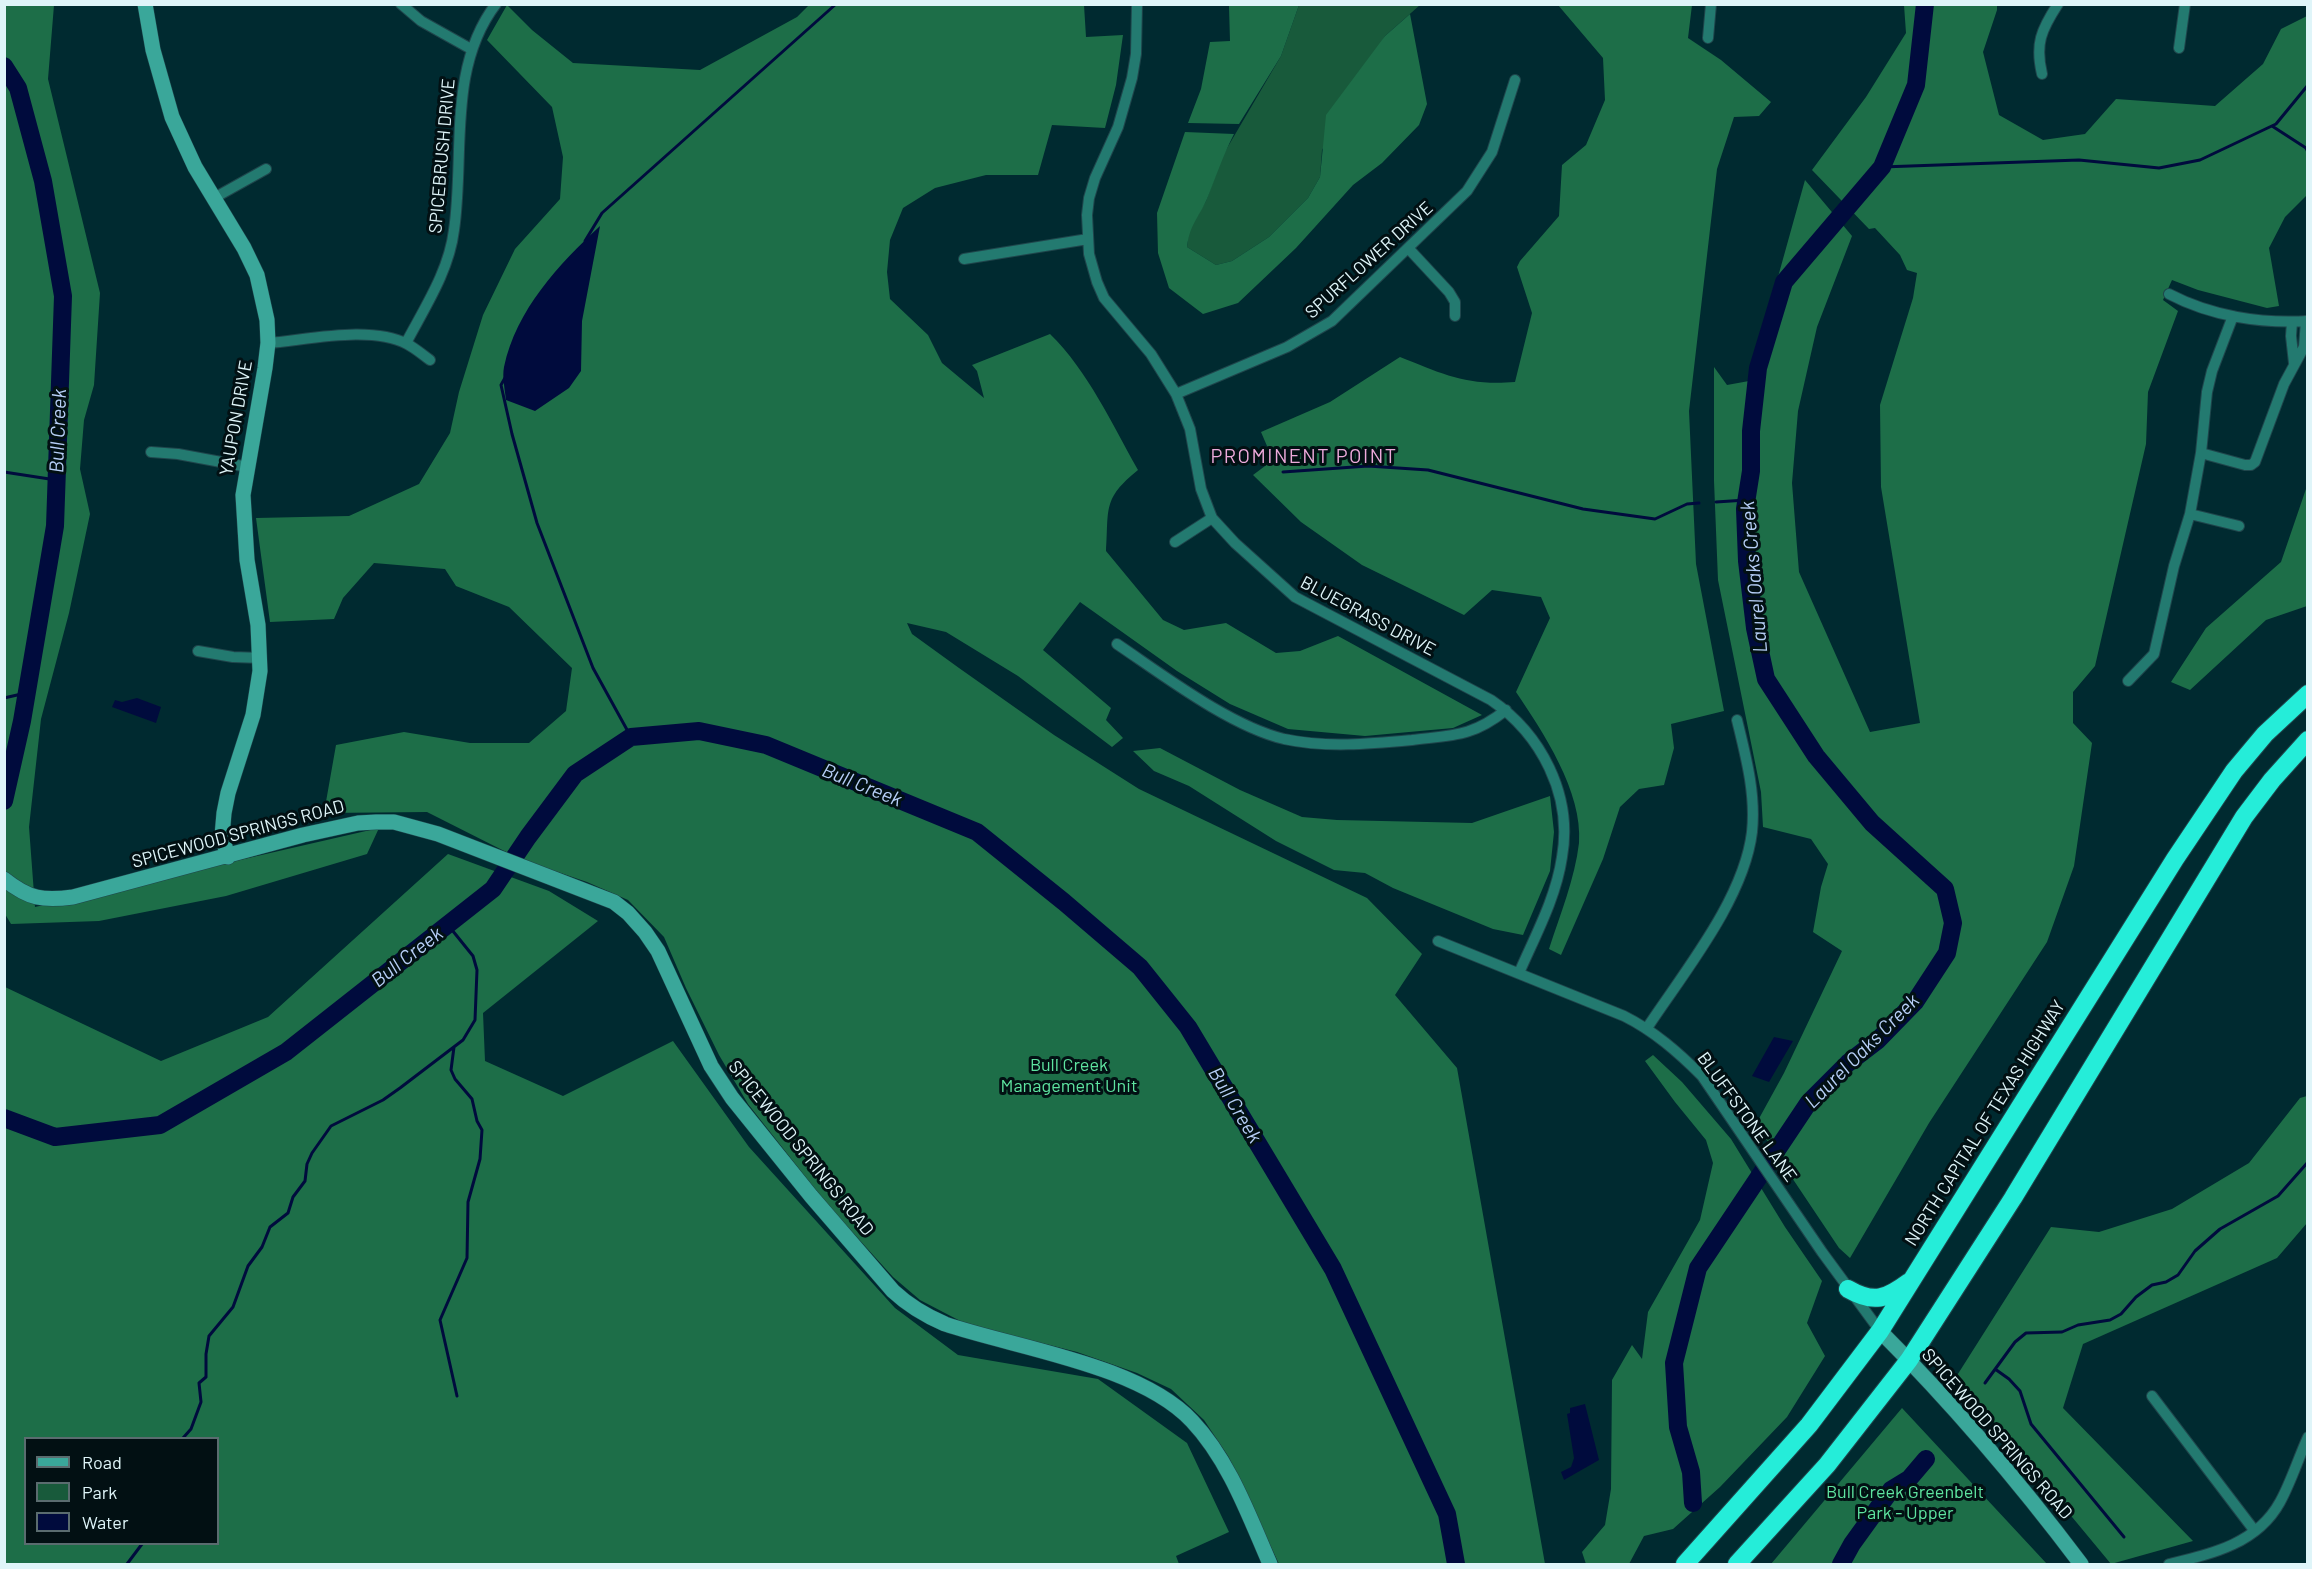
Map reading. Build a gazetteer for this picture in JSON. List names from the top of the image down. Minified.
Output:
{"streets":{"highway":["NORTH CAPITAL OF TEXAS HIGHWAY"],"main road":["YAUPON DRIVE","SPICEWOOD SPRINGS ROAD"],"street":["SPICEBRUSH DRIVE","SPURFLOWER DRIVE","BLUEGRASS DRIVE","BLUFFSTONE LANE"]},"crossings":[["SPURFLOWER DRIVE","BLUEGRASS DRIVE"],["YAUPON DRIVE","SPICEWOOD SPRINGS ROAD"],["BLUEGRASS DRIVE","BLUFFSTONE LANE"],["SPICEWOOD SPRINGS ROAD","BLUFFSTONE LANE"],["SPICEWOOD SPRINGS ROAD","NORTH CAPITAL OF TEXAS HIGHWAY"],["BLUFFSTONE LANE","NORTH CAPITAL OF TEXAS HIGHWAY"]],"districts":["PROMINENT POINT"],"water":["Bull Creek","Laurel Oaks Creek"],"parks":["Bull Creek Management Unit","Bull Creek Greenbelt Park - Upper"],"legend":["Road","Park","Water"]}
